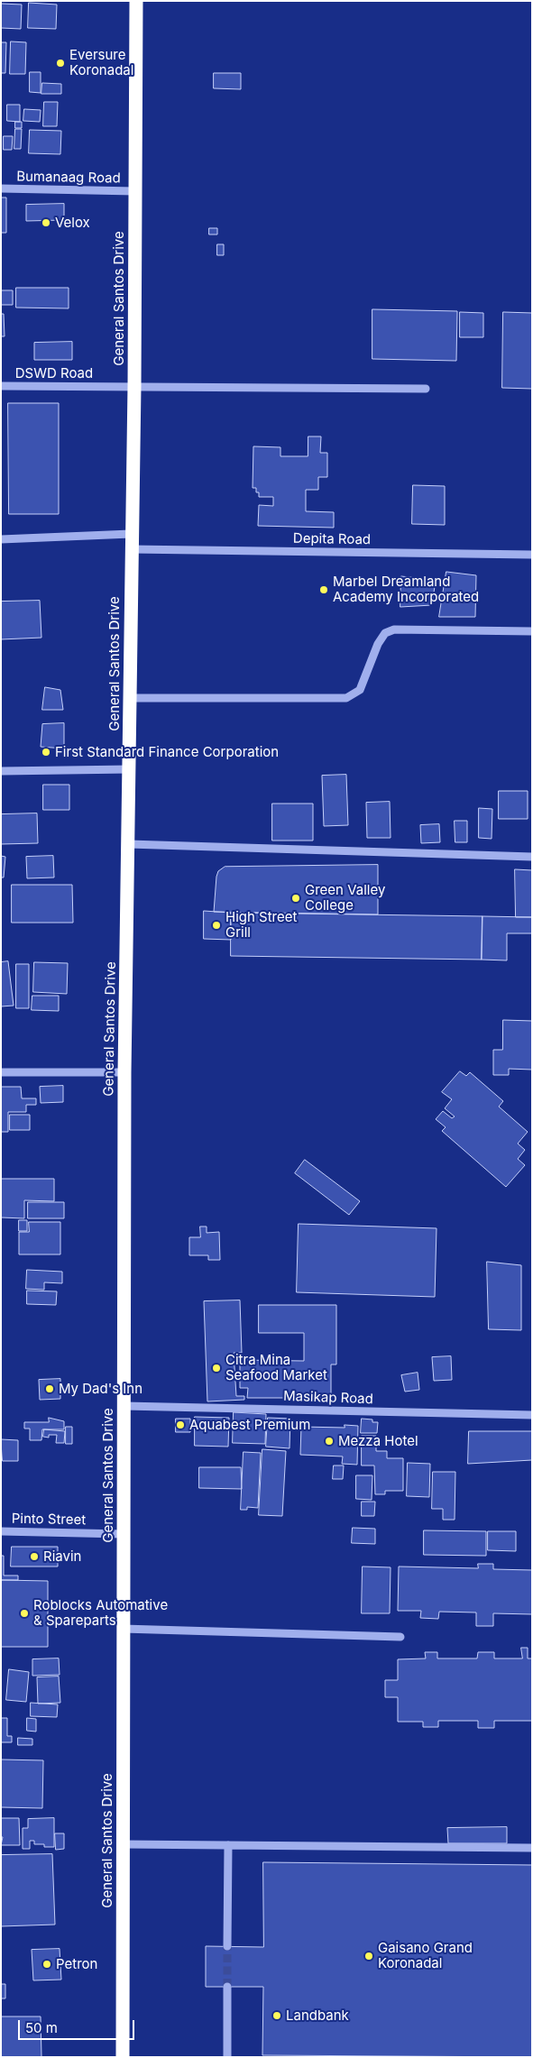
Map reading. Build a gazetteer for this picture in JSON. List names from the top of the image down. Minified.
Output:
{"streets":{"highway":["General Santos Drive"],"street":["Bumanaag Road","DSWD Road","Depita Road","Masikap Road","Pinto Street"]},"crossings":[["Bumanaag Road","General Santos Drive"],["General Santos Drive","DSWD Road"],["General Santos Drive","Depita Road"],["General Santos Drive","Masikap Road"],["General Santos Drive","Pinto Street"]],"places":["Eversure Koronadal","Velox","Marbel Dreamland Academy Incorporated","First Standard Finance Corporation","Green Valley College","High Street Grill","Citra Mina Seafood Market","My Dad's Inn","Aquabest Premium","Mezza Hotel","Riavin","Roblocks Automative & Spareparts","Gaisano Grand Koronadal","Petron","Landbank"],"scale_bar":"50 m"}
